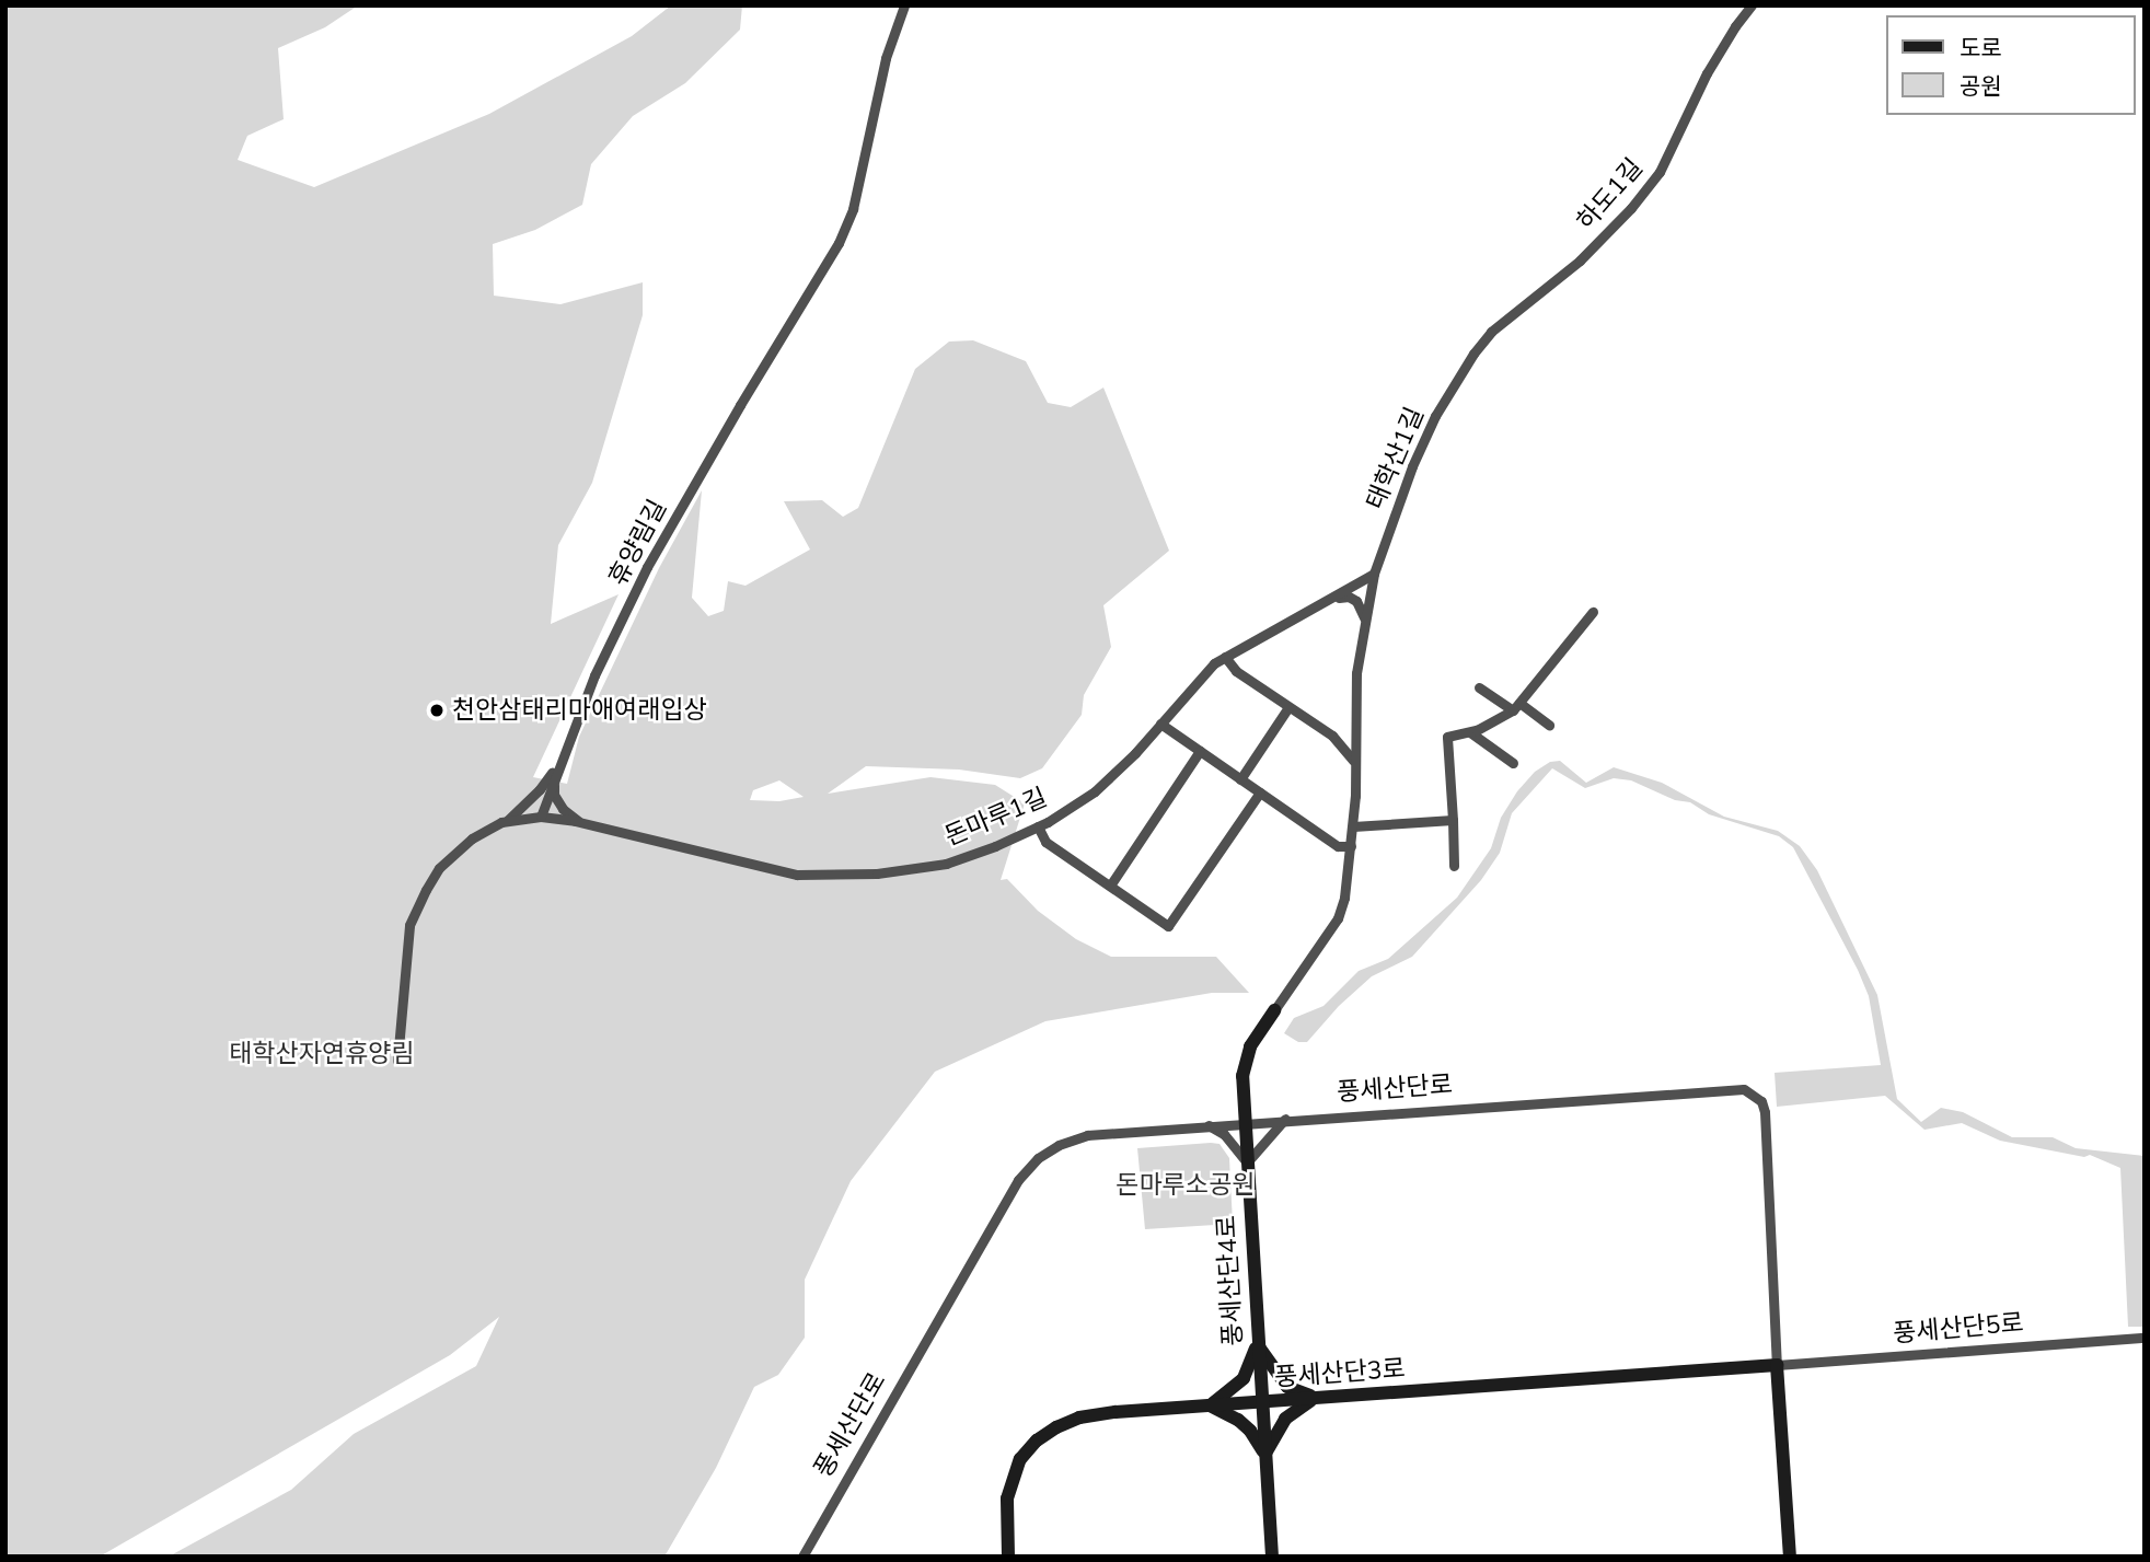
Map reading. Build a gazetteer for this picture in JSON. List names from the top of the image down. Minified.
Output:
{"streets":{"street":["하도1길","태학산1길","휴양림길","돈마루1길","풍세산단로","풍세산단4로","풍세산단5로","풍세산단3로"]},"crossings":[["하도1길","태학산1길"],["태학산1길","돈마루1길"],["휴양림길","돈마루1길"],["풍세산단로","풍세산단4로"],["풍세산단로","풍세산단5로"],["풍세산단로","풍세산단3로"],["풍세산단4로","풍세산단3로"],["풍세산단5로","풍세산단3로"]],"parks":["태학산자연휴양림","돈마루소공원"],"places":["천안삼태리마애여래입상"],"legend":["도로","공원"]}
